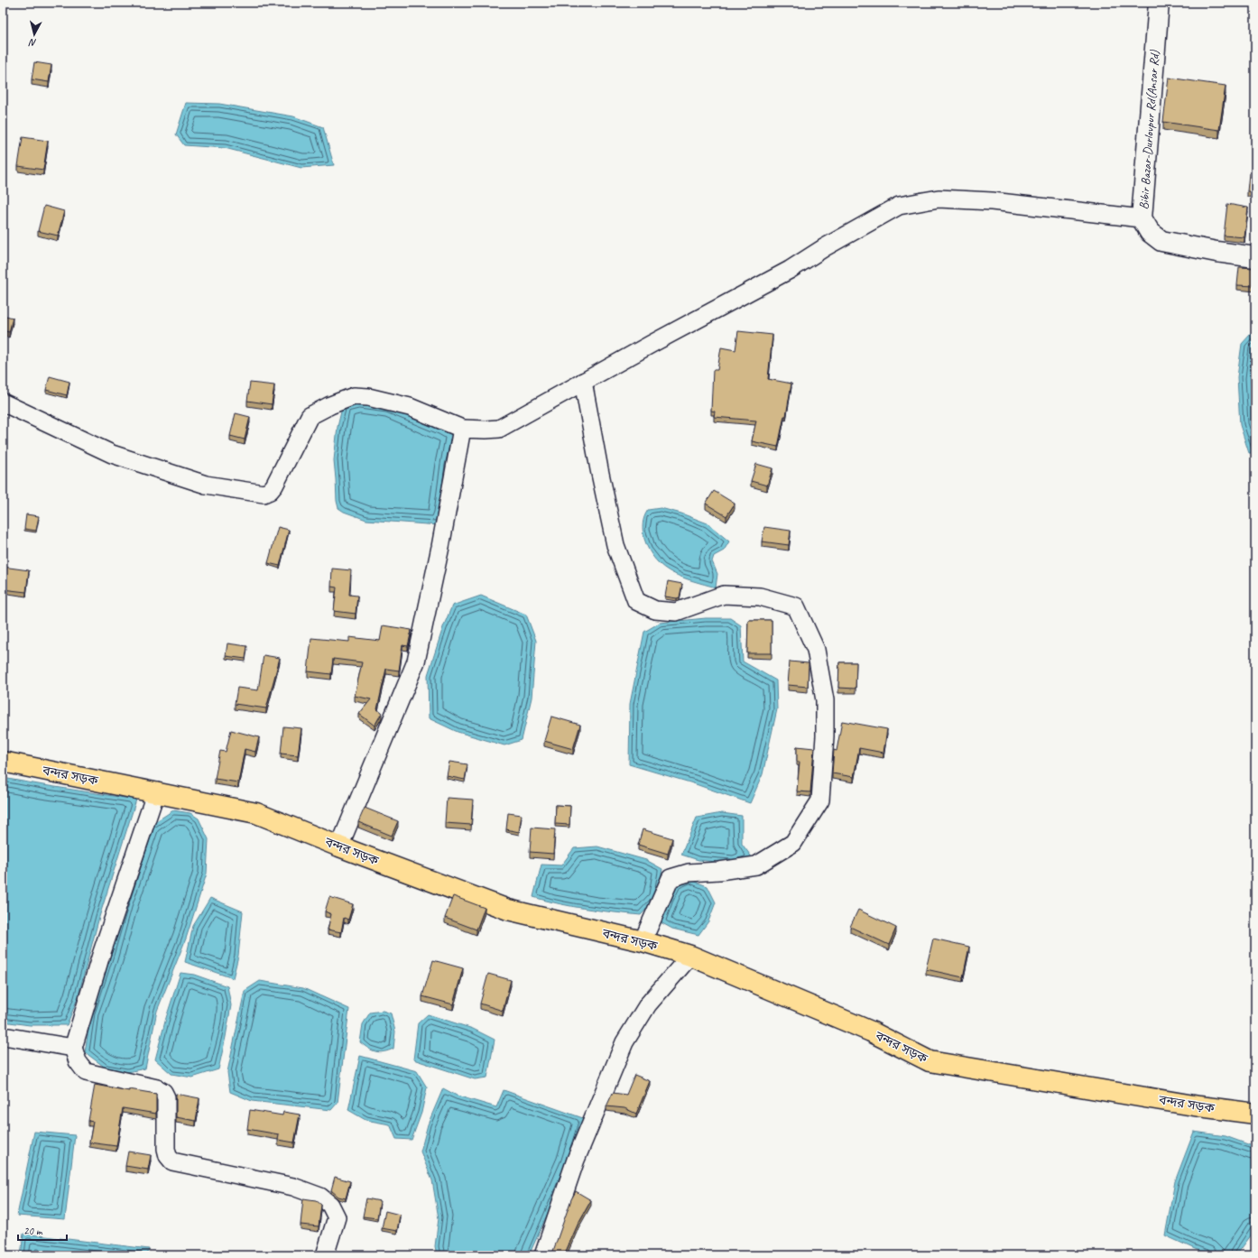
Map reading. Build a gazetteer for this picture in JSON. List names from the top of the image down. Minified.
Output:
{"streets":{"highway":["বন্দর সড়ক"],"street":["Bibir Bazar-Durlovpur Rd(Ansar Rd)"]},"scale_bar":"20 m","north":"bottom"}
